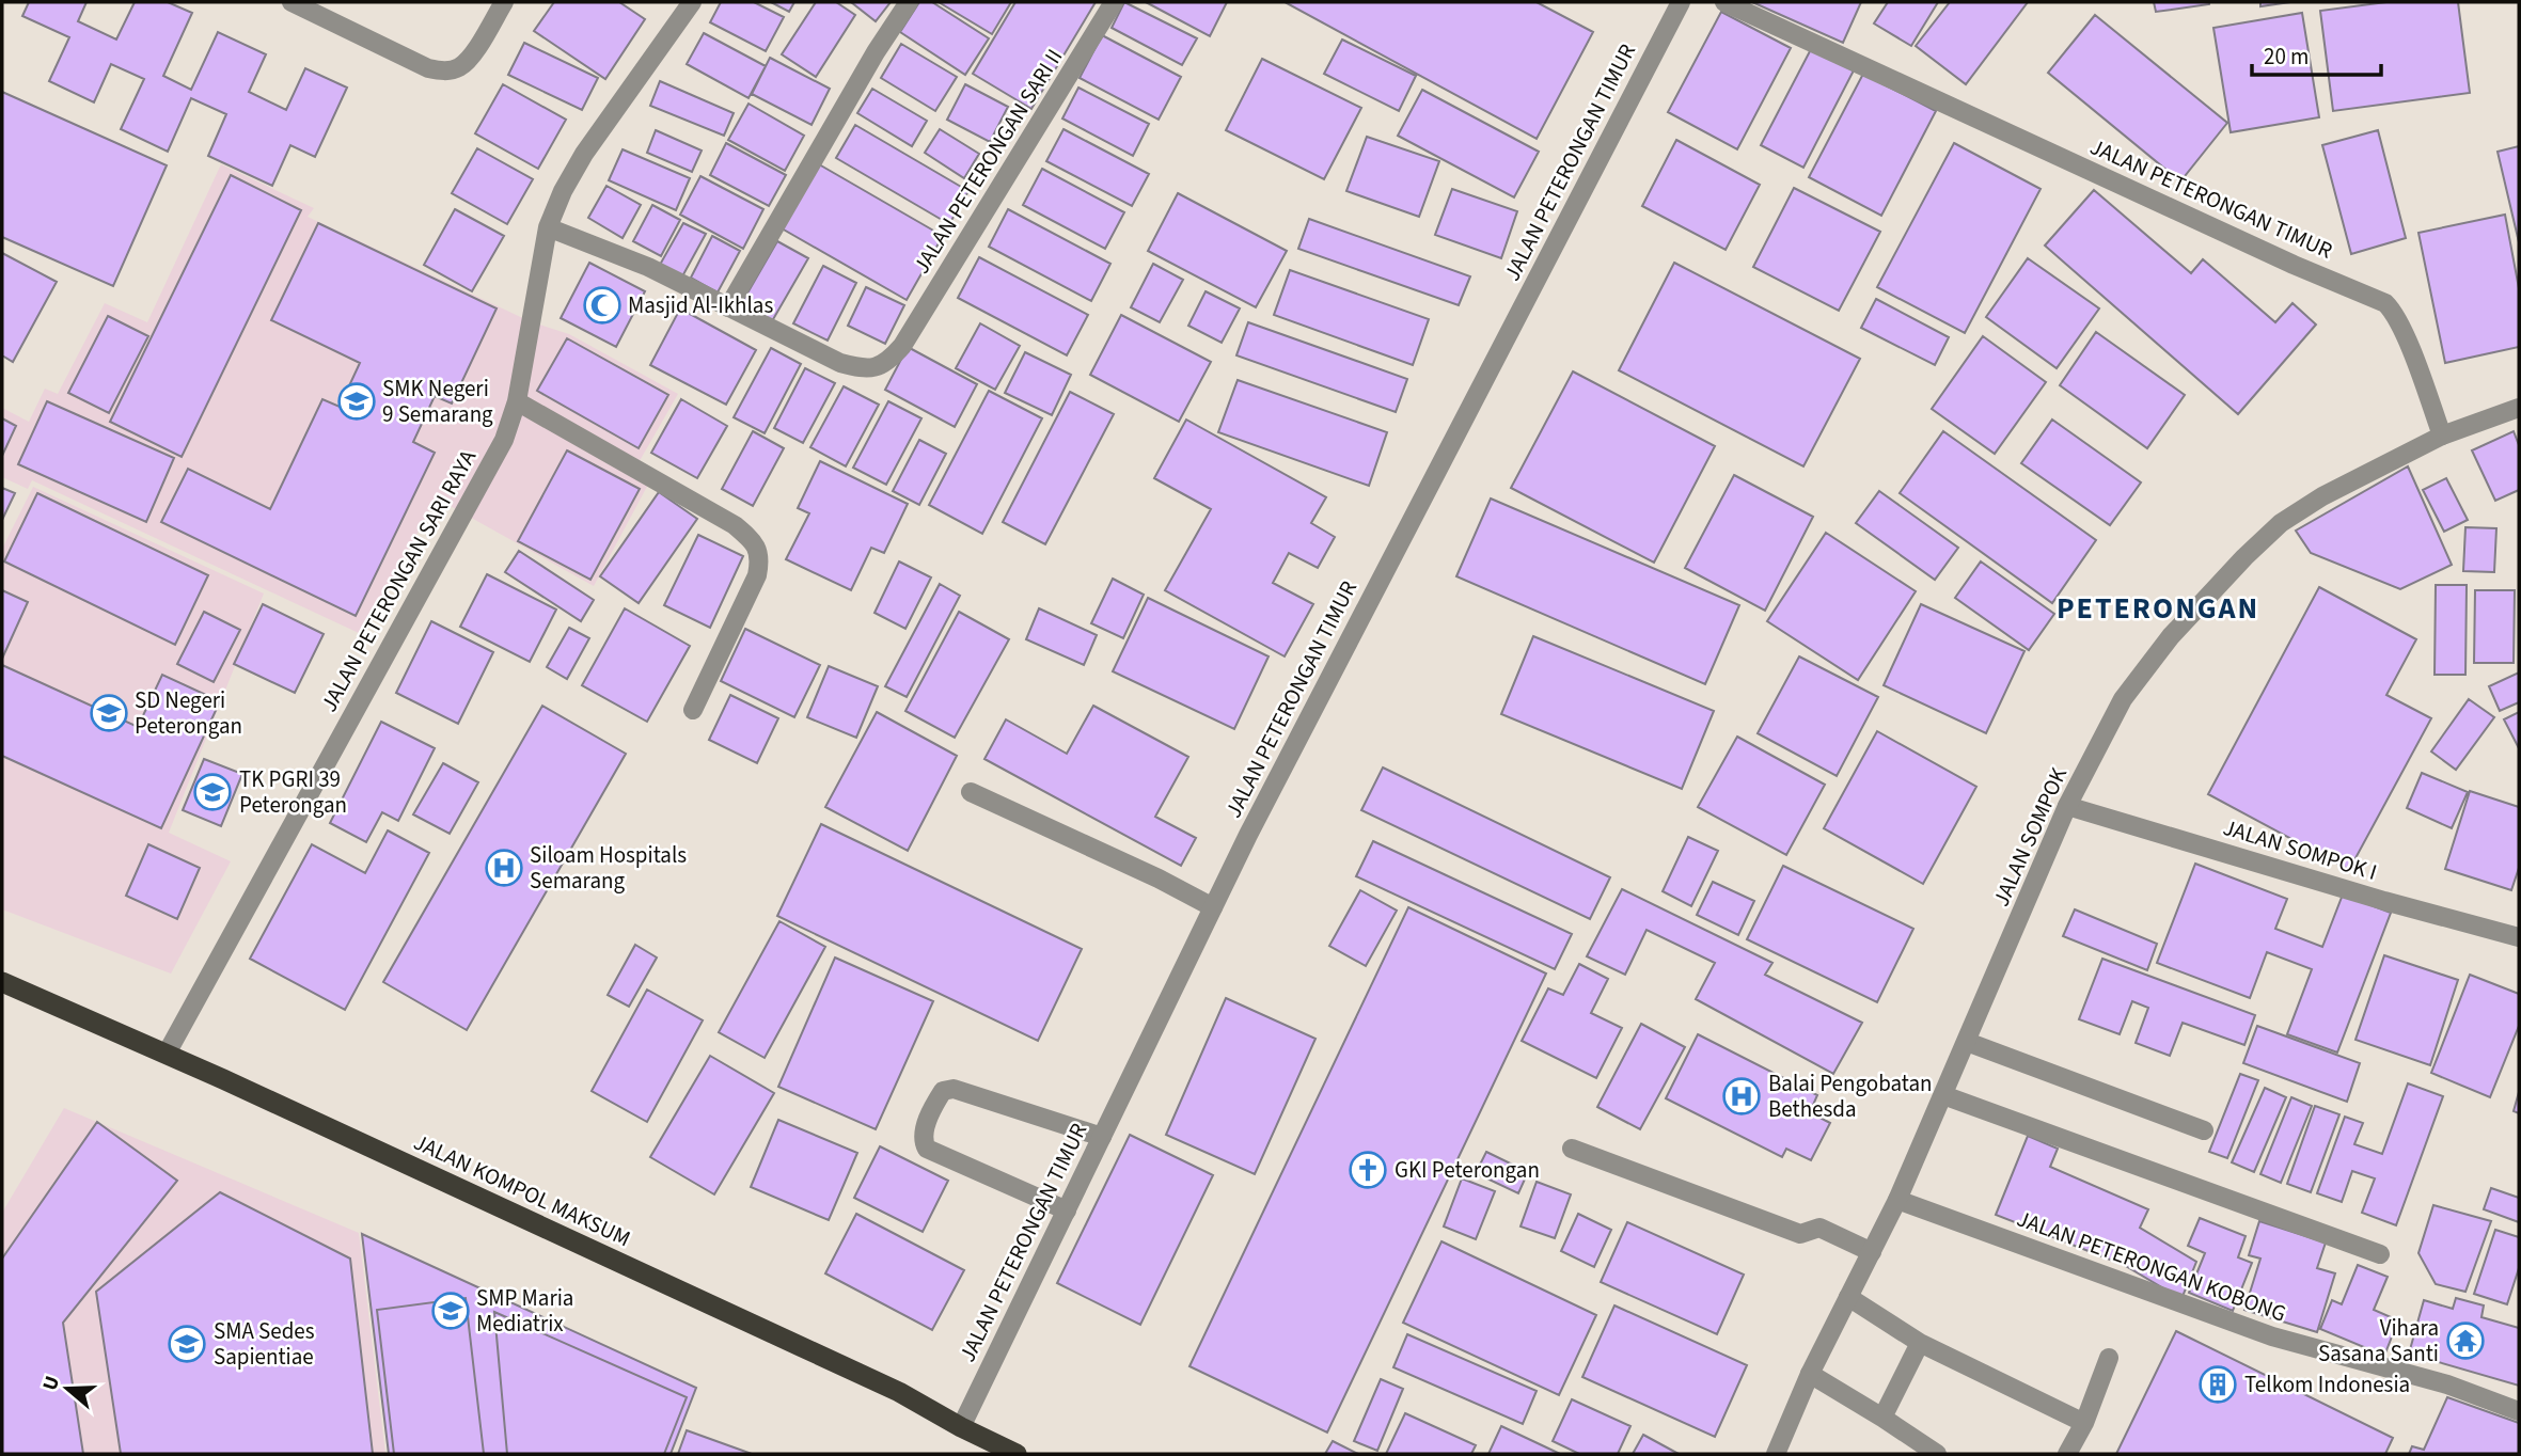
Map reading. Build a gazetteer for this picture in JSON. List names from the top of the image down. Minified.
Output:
{"streets":{"highway":["JALAN KOMPOL MAKSUM"],"street":["JALAN PETERONGAN SARI II","JALAN PETERONGAN TIMUR","JALAN PETERONGAN SARI RAYA","JALAN SOMPOK","JALAN SOMPOK I","JALAN PETERONGAN KOBONG"]},"crossings":[["JALAN PETERONGAN TIMUR","JALAN SOMPOK"],["JALAN PETERONGAN TIMUR","JALAN KOMPOL MAKSUM"],["JALAN PETERONGAN SARI RAYA","JALAN KOMPOL MAKSUM"],["JALAN SOMPOK","JALAN SOMPOK I"],["JALAN SOMPOK","JALAN PETERONGAN KOBONG"]],"districts":["PETERONGAN"],"places":{"mosque":["Masjid Al-Ikhlas"],"school or university":["SMK Negeri 9 Semarang","SD Negeri Peterongan","TK PGRI 39 Peterongan","SMP Maria Mediatrix","SMA Sedes Sapientiae"],"hospital":["Siloam Hospitals Semarang","Balai Pengobatan Bethesda"],"church":["GKI Peterongan"],"temple":["Vihara Sasana Santi"],"building":["Telkom Indonesia"]},"scale_bar":"20 m","north":"left"}
